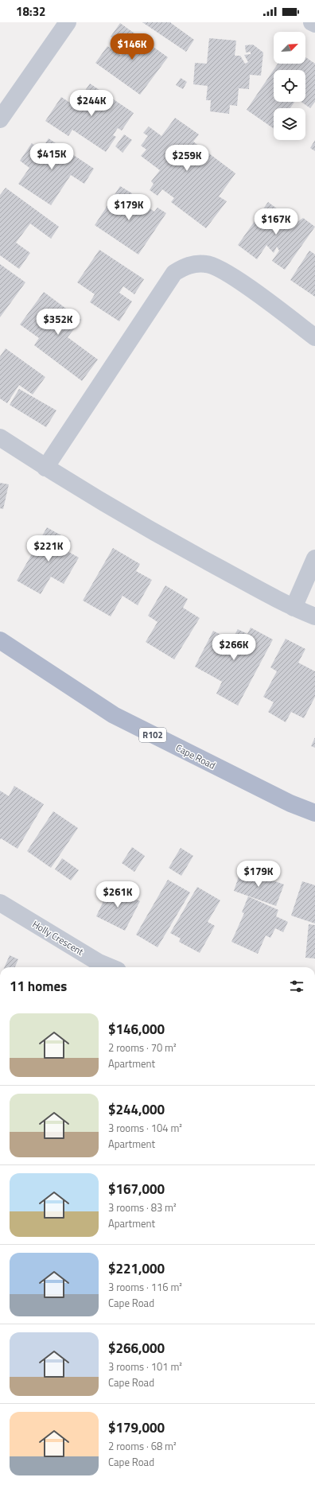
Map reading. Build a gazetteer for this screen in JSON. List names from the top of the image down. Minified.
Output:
{"streets":{"main road":["R102","Cape Road"],"street":["Holly Crescent"]},"north":"top right","page":{"status":"18:32","price":["$146K","$244K","$415K","$259K","$179K","$167K","$352K","$221K","$266K","$179K","$261K"],"heading":"11 homes","list":[{"name":"$146,000","note":"2 rooms · 70 m² · Apartment"},{"name":"$244,000","note":"3 rooms · 104 m² · Apartment"},{"name":"$167,000","note":"3 rooms · 83 m² · Apartment"},{"name":"$221,000","note":"3 rooms · 116 m² · Cape Road"},{"name":"$266,000","note":"3 rooms · 101 m² · Cape Road"},{"name":"$179,000","note":"2 rooms · 68 m² · Cape Road"}]}}
